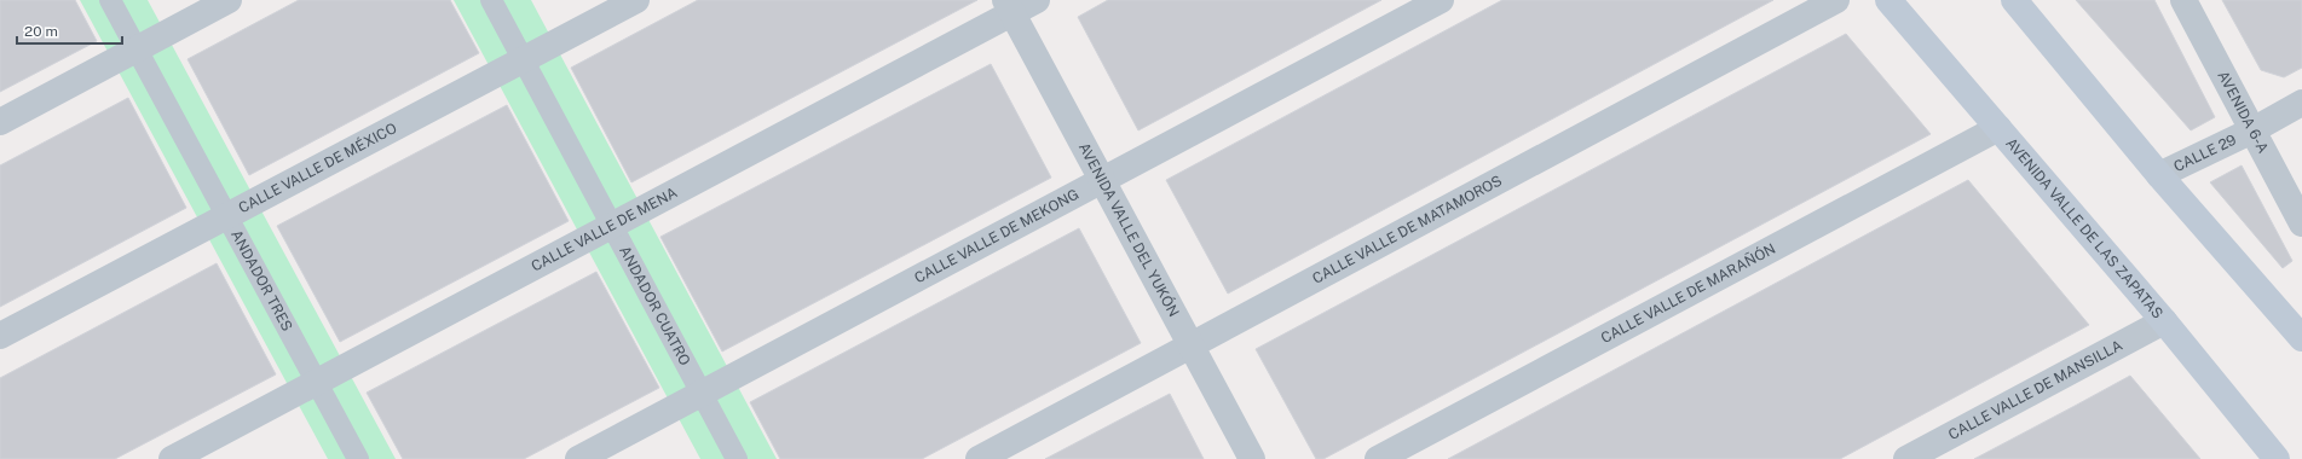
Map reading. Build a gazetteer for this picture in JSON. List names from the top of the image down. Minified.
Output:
{"streets":{"main road":["AVENIDA VALLE DE LAS ZAPATAS"],"street":["AVENIDA 6-A","CALLE 29","CALLE VALLE DE MÉXICO","CALLE VALLE DE MENA","AVENIDA VALLE DEL YUKÓN","CALLE VALLE DE MATAMOROS","CALLE VALLE DE MEKONG","ANDADOR TRES","CALLE VALLE DE MARAÑÓN","ANDADOR CUATRO","CALLE VALLE DE MANSILLA"]},"crossings":[["AVENIDA 6-A","CALLE 29"],["CALLE VALLE DE MÉXICO","ANDADOR TRES"],["CALLE VALLE DE MÉXICO","ANDADOR CUATRO"],["AVENIDA VALLE DE LAS ZAPATAS","CALLE VALLE DE MARAÑÓN"],["AVENIDA VALLE DE LAS ZAPATAS","CALLE VALLE DE MANSILLA"],["CALLE VALLE DE MENA","AVENIDA VALLE DEL YUKÓN"],["CALLE VALLE DE MENA","ANDADOR TRES"],["CALLE VALLE DE MENA","ANDADOR CUATRO"],["AVENIDA VALLE DEL YUKÓN","CALLE VALLE DE MATAMOROS"],["AVENIDA VALLE DEL YUKÓN","CALLE VALLE DE MEKONG"],["CALLE VALLE DE MEKONG","ANDADOR CUATRO"]],"scale_bar":"20 m"}
